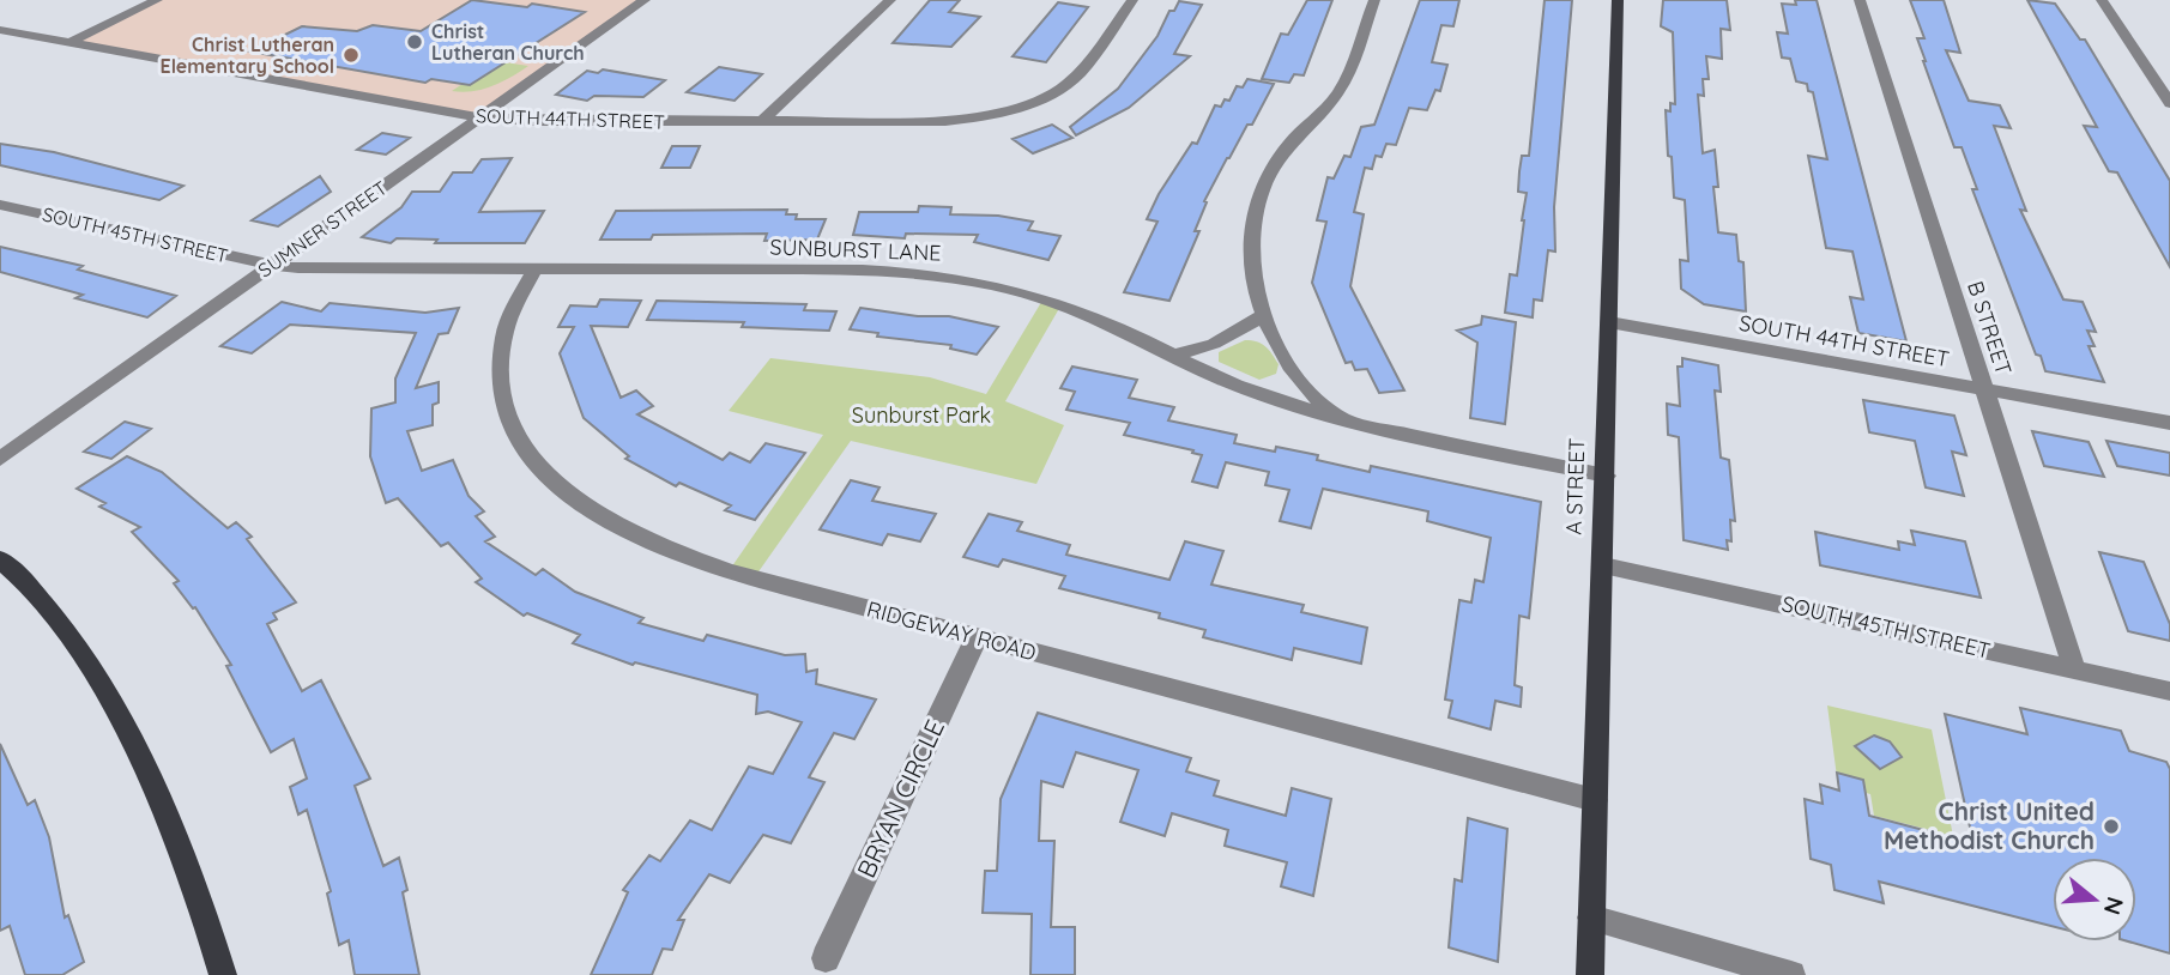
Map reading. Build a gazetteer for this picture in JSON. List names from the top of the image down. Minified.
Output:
{"streets":{"main road":["A STREET"],"street":["SOUTH 44TH STREET","SUMNER STREET","SOUTH 45TH STREET","SUNBURST LANE","B STREET","RIDGEWAY ROAD","BRYAN CIRCLE"]},"crossings":[["SOUTH 44TH STREET","SUMNER STREET"],["SOUTH 44TH STREET","B STREET"],["SOUTH 44TH STREET","A STREET"],["SUMNER STREET","SOUTH 45TH STREET"],["SUMNER STREET","SUNBURST LANE"],["SOUTH 45TH STREET","SUNBURST LANE"],["SOUTH 45TH STREET","B STREET"],["SOUTH 45TH STREET","A STREET"],["SUNBURST LANE","A STREET"],["SUNBURST LANE","RIDGEWAY ROAD"],["A STREET","RIDGEWAY ROAD"],["RIDGEWAY ROAD","BRYAN CIRCLE"]],"parks":["Sunburst Park"],"places":["Christ Lutheran Church","Christ Lutheran Elementary School","Christ United Methodist Church"],"north":"right"}
